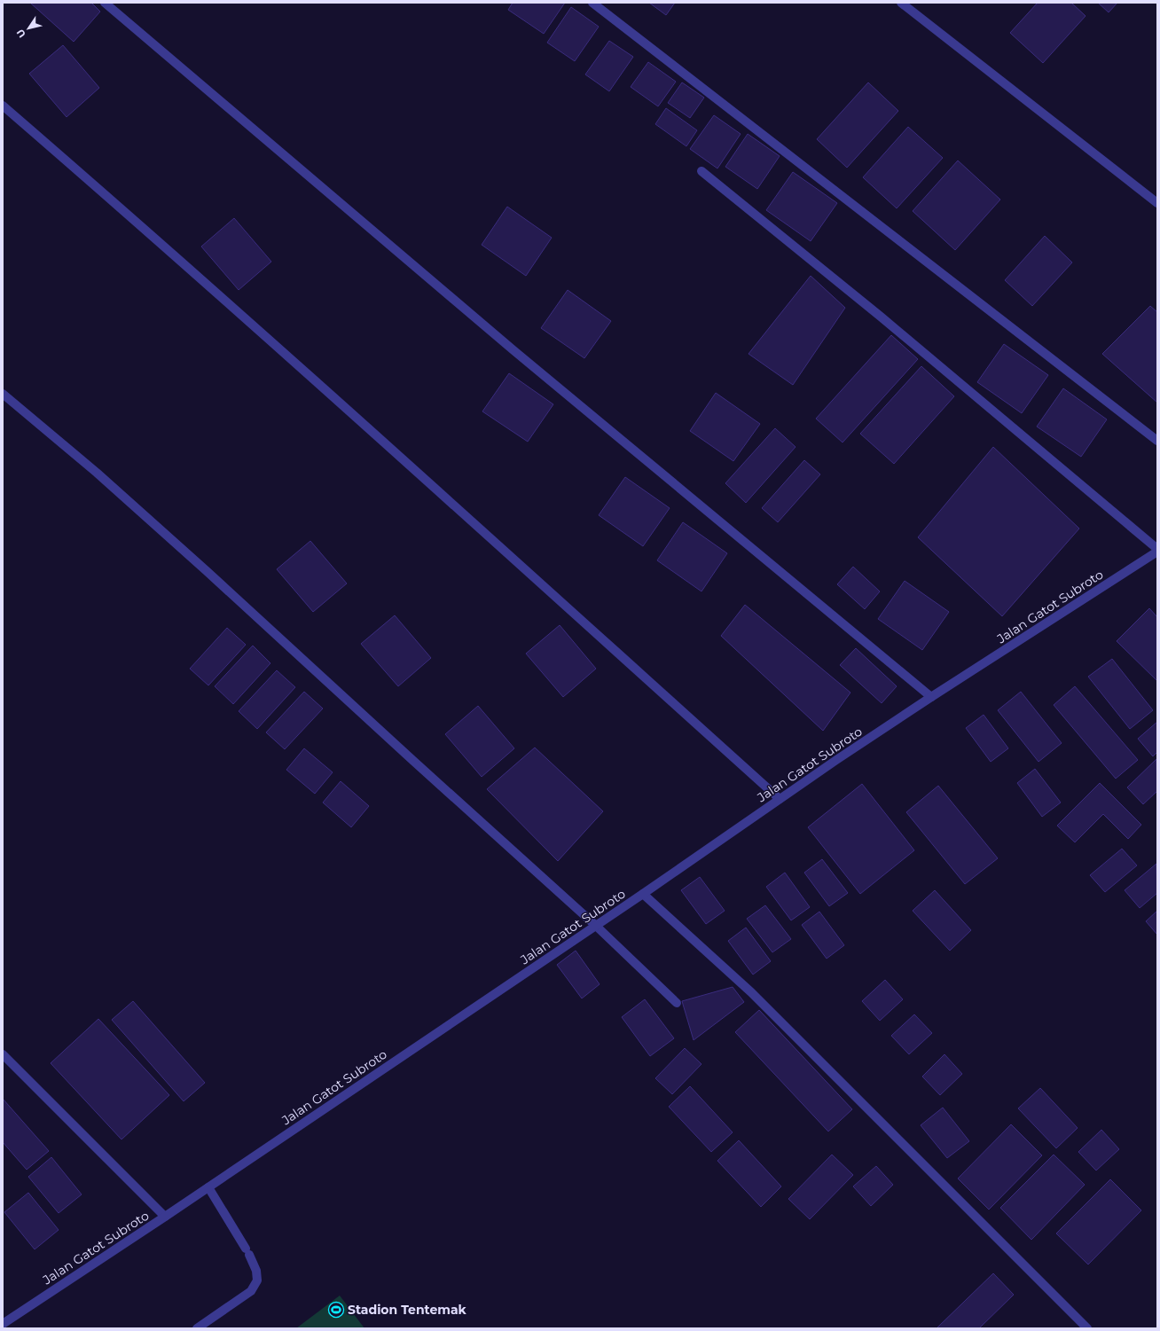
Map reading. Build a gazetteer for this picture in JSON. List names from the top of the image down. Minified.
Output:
{"streets":{"street":["Jalan Gatot Subroto"]},"places":{"sports":["Stadion Tentemak"]},"north":"bottom left"}
